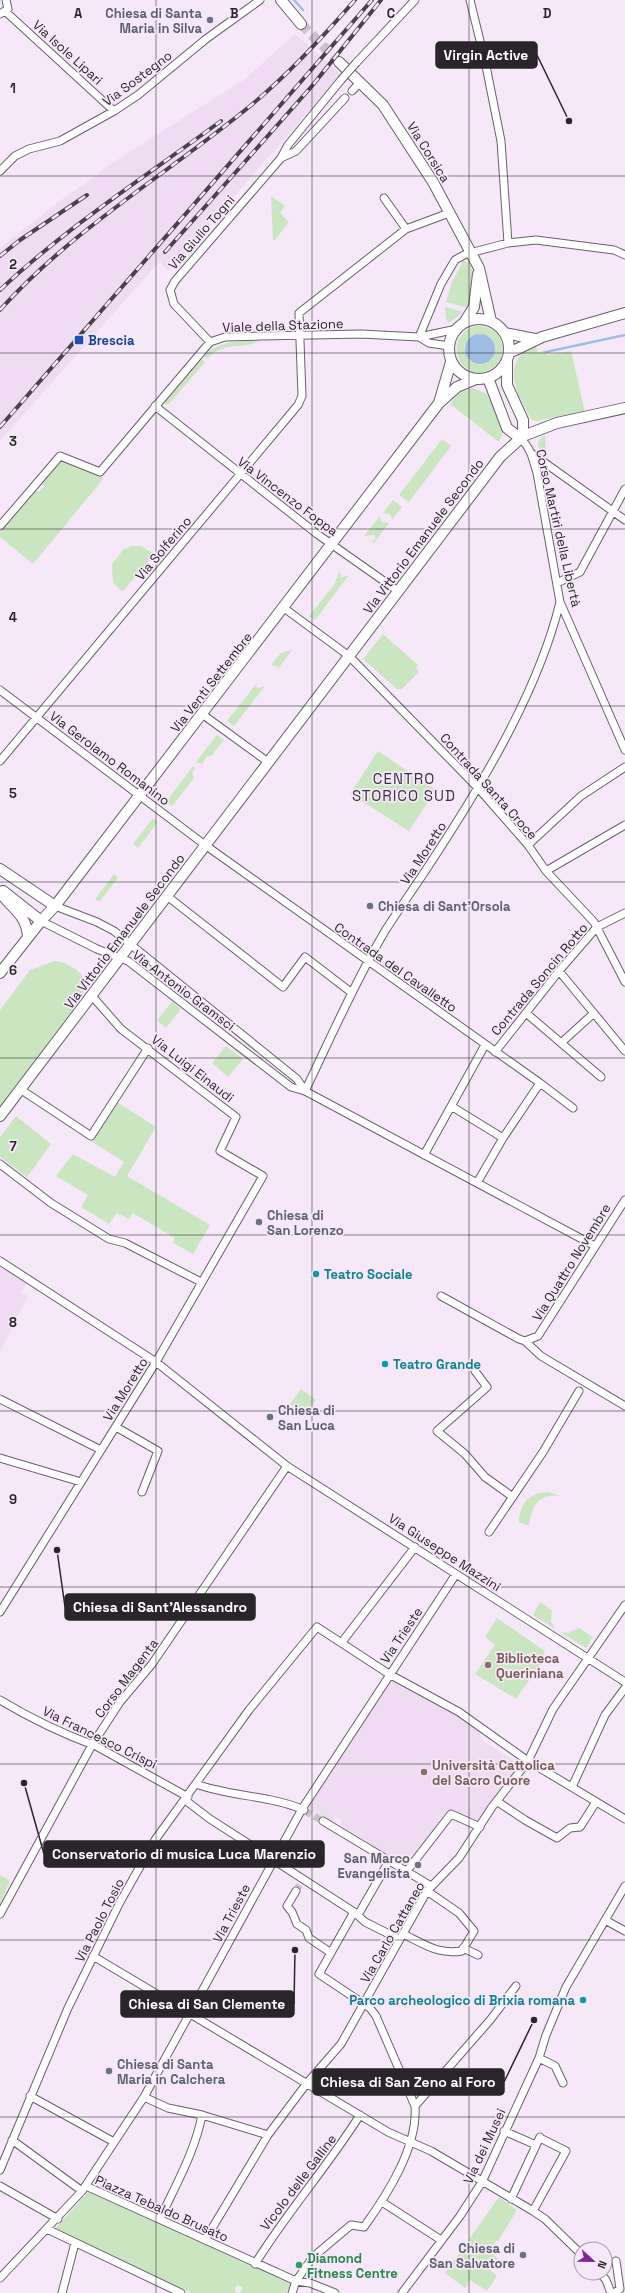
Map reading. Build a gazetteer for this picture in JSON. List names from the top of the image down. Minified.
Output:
{"streets":{"main road":["Via Corsica","Via Vittorio Emanuele Secondo","Via Venti Settembre"],"street":["Via Isole Lipari","Via Sostegno","Via Giulio Togni","Viale della Stazione","Via Vincenzo Foppa","Corso Martiri della Libertà","Via Solferino","Via Gerolamo Romanino","Contrada Santa Croce","Via Moretto","Contrada del Cavalletto","Contrada Soncin Rotto","Via Antonio Gramsci","Via Luigi Einaudi","Via Quattro Novembre","Via Giuseppe Mazzini","Via Trieste","Corso Magenta","Via Francesco Crispi","Via Paolo Tosio","Via Carlo Cattaneo","Via dei Musei","Vicolo delle Galline","Piazza Tebaldo Brusato"]},"crossings":[["Via Isole Lipari","Via Sostegno"],["Via Corsica","Viale della Stazione"],["Via Corsica","Via Venti Settembre"],["Via Giulio Togni","Viale della Stazione"],["Viale della Stazione","Via Vincenzo Foppa"],["Viale della Stazione","Via Solferino"],["Viale della Stazione","Via Venti Settembre"],["Via Vincenzo Foppa","Via Vittorio Emanuele Secondo"],["Via Vincenzo Foppa","Via Solferino"],["Via Vincenzo Foppa","Via Venti Settembre"],["Corso Martiri della Libertà","Via Vittorio Emanuele Secondo"],["Corso Martiri della Libertà","Via Moretto"],["Via Vittorio Emanuele Secondo","Via Gerolamo Romanino"],["Via Vittorio Emanuele Secondo","Contrada Santa Croce"],["Via Vittorio Emanuele Secondo","Contrada del Cavalletto"],["Via Vittorio Emanuele Secondo","Via Antonio Gramsci"],["Via Vittorio Emanuele Secondo","Via Luigi Einaudi"],["Via Solferino","Via Gerolamo Romanino"],["Via Venti Settembre","Via Gerolamo Romanino"],["Via Venti Settembre","Via Antonio Gramsci"],["Via Gerolamo Romanino","Contrada del Cavalletto"],["Contrada Santa Croce","Via Moretto"],["Contrada Santa Croce","Contrada Soncin Rotto"],["Via Moretto","Contrada del Cavalletto"],["Via Moretto","Via Antonio Gramsci"],["Via Moretto","Via Luigi Einaudi"],["Via Moretto","Via Giuseppe Mazzini"],["Contrada del Cavalletto","Contrada Soncin Rotto"],["Via Antonio Gramsci","Via Quattro Novembre"],["Via Giuseppe Mazzini","Via Trieste"],["Via Giuseppe Mazzini","Corso Magenta"],["Via Giuseppe Mazzini","Via Carlo Cattaneo"],["Via Trieste","Via Francesco Crispi"],["Via Trieste","Piazza Tebaldo Brusato"],["Corso Magenta","Via Francesco Crispi"],["Via Francesco Crispi","Via Paolo Tosio"],["Via Francesco Crispi","Via Carlo Cattaneo"],["Via Carlo Cattaneo","Piazza Tebaldo Brusato"],["Vicolo delle Galline","Piazza Tebaldo Brusato"]],"districts":["CENTRO STORICO SUD"],"places":{"other":["Chiesa di Santa Maria in Silva","Virgin Active","Chiesa di Sant'Orsola","Chiesa di San Lorenzo","Teatro Sociale","Teatro Grande","Chiesa di San Luca","Chiesa di Sant'Alessandro","Biblioteca Queriniana","Università Cattolica del Sacro Cuore","Conservatorio di musica Luca Marenzio","San Marco Evangelista","Chiesa di San Clemente","Parco archeologico di Brixia romana","Chiesa di San Zeno al Foro","Chiesa di Santa Maria in Calchera","Chiesa di San Salvatore","Diamond Fitness Centre"],"transit":["Brescia"]},"north":"right","grid":{"columns":["A","B","C","D"],"rows":["1","2","3","4","5","6","7","8","9"]}}
